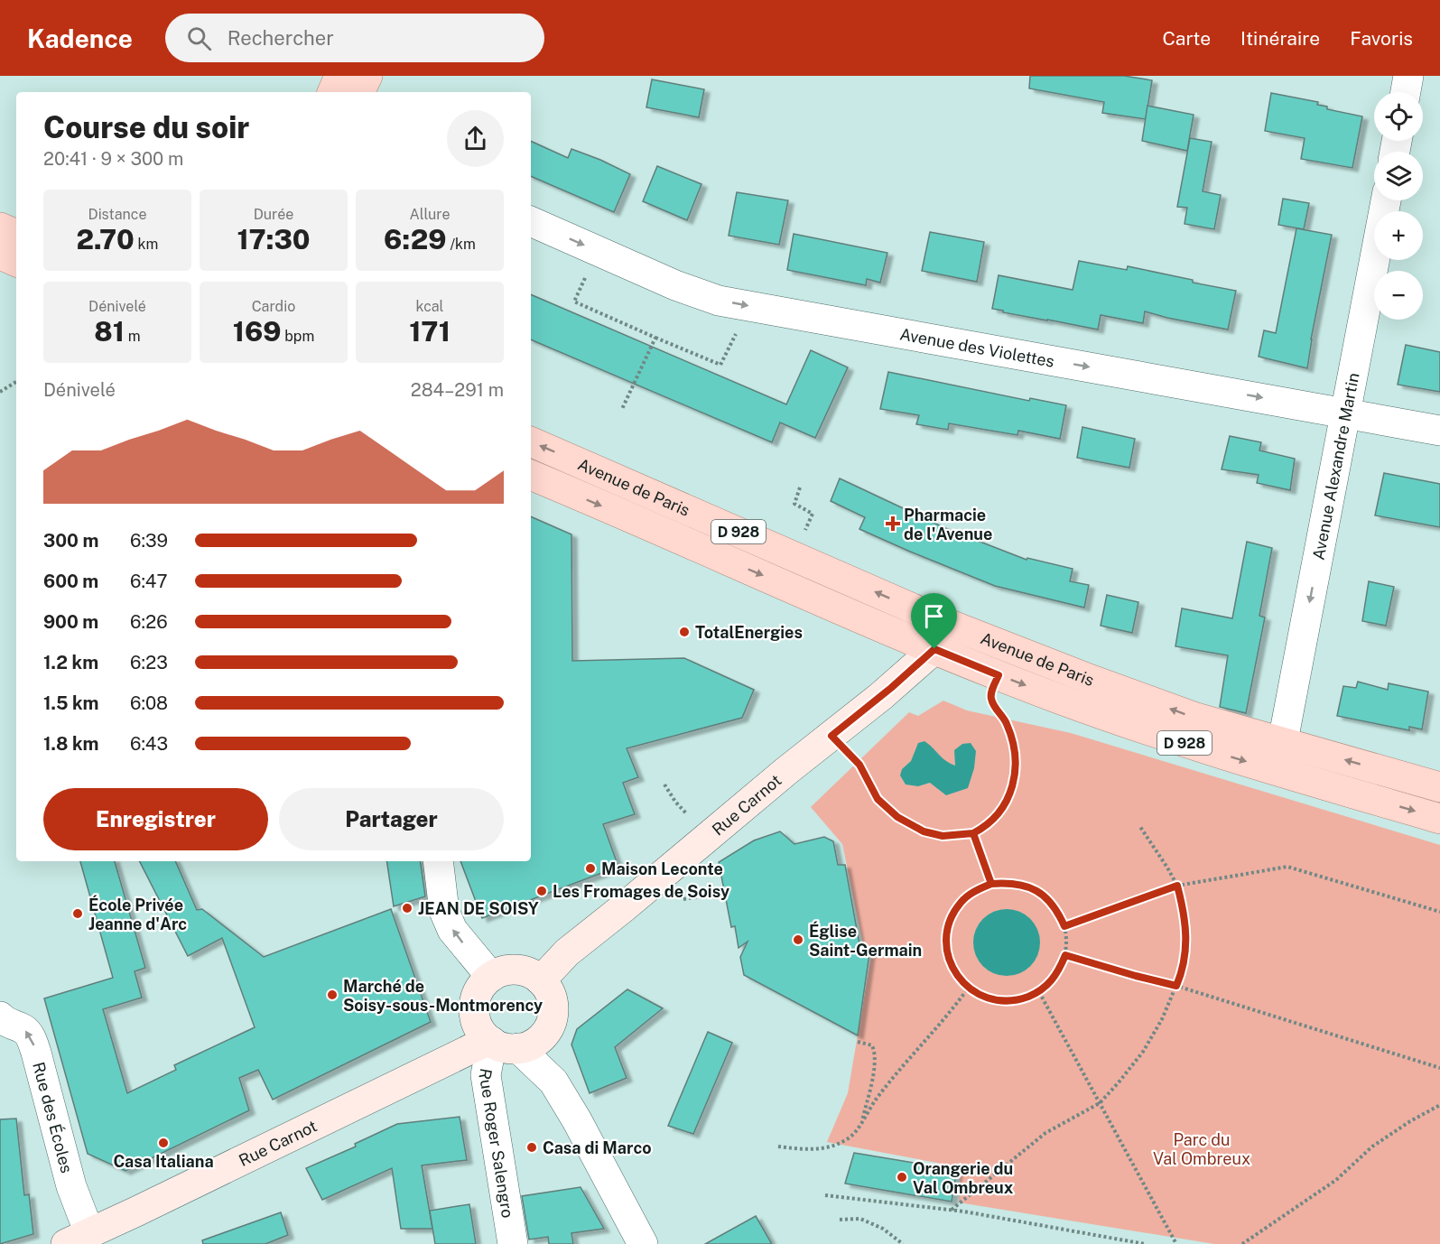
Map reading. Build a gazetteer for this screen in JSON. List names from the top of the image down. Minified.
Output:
{"streets":{"main road":["Avenue de Paris","D 928"],"street":["Avenue des Violettes","Avenue Alexandre Martin","Rue Carnot","Rue des Écoles","Rue Roger Salengro"]},"crossings":[["Avenue des Violettes","Avenue Alexandre Martin"],["Avenue Alexandre Martin","Avenue de Paris"],["Avenue de Paris","Rue Carnot"],["Rue Carnot","Rue des Écoles"],["Rue Carnot","Rue Roger Salengro"]],"one_way":["Avenue des Violettes","Avenue Alexandre Martin","Rue des Écoles"],"parks":["Parc du Val Ombreux"],"places":{"health":["Pharmacie de l'Avenue"],"other":["TotalEnergies","Maison Leconte","Les Fromages de Soisy","JEAN DE SOISY","École Privée Jeanne d'Arc","Église Saint-Germain","Marché de Soisy-sous-Montmorency","Casa Italiana","Casa di Marco","Orangerie du Val Ombreux"]},"page":{"header":"Kadence","search":"Rechercher","nav":["Carte","Itinéraire","Favoris"],"map_buttons":["+","−"],"heading":["Course du soir","20:41 · 9 × 300 m"],"stats":[["Distance","2.70 km"],["Durée","17:30"],["Allure","6:29 /km"],["Dénivelé","81 m"],["Cardio","169 bpm"],["kcal","171"]],"chart":["Dénivelé","284–291 m"],"list":[{"name":"300 m","note":"6:39"},{"name":"600 m","note":"6:47"},{"name":"900 m","note":"6:26"},{"name":"1.2 km","note":"6:23"},{"name":"1.5 km","note":"6:08"},{"name":"1.8 km","note":"6:43"}],"buttons":["Enregistrer","Partager"]}}
